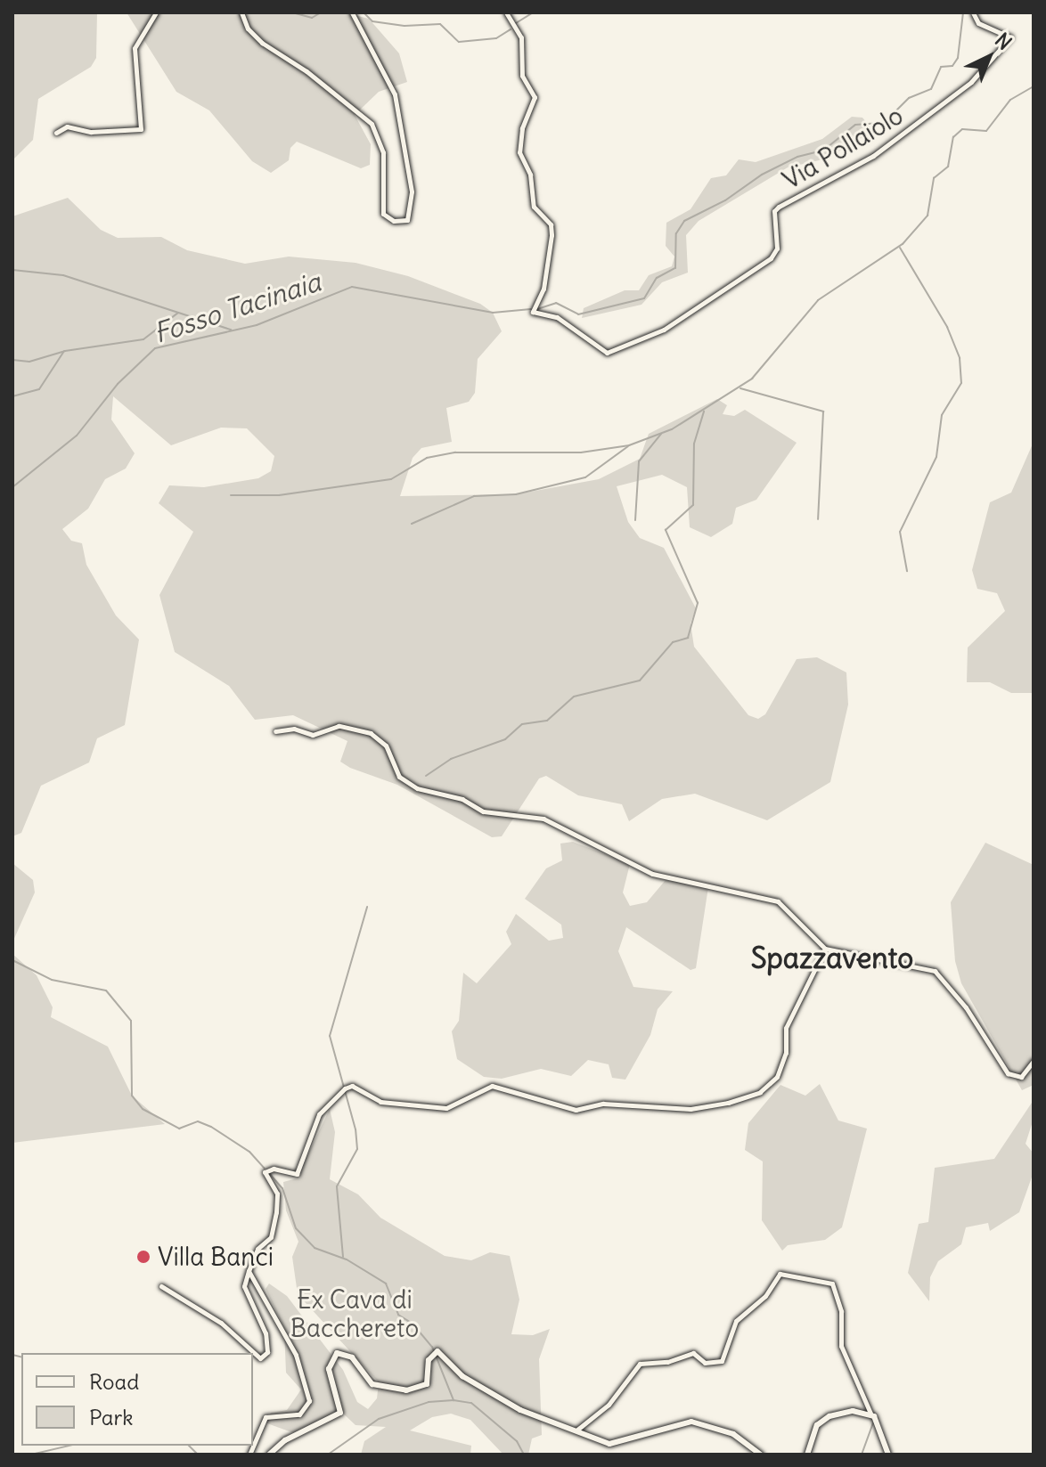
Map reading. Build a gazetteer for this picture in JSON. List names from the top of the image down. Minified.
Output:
{"streets":{"street":["Via Pollaiolo"]},"districts":["Spazzavento"],"water":["Fosso Tacinaia"],"parks":["Ex Cava di Bacchereto"],"places":["Villa Banci"],"legend":["Road","Park"],"north":"top right"}
